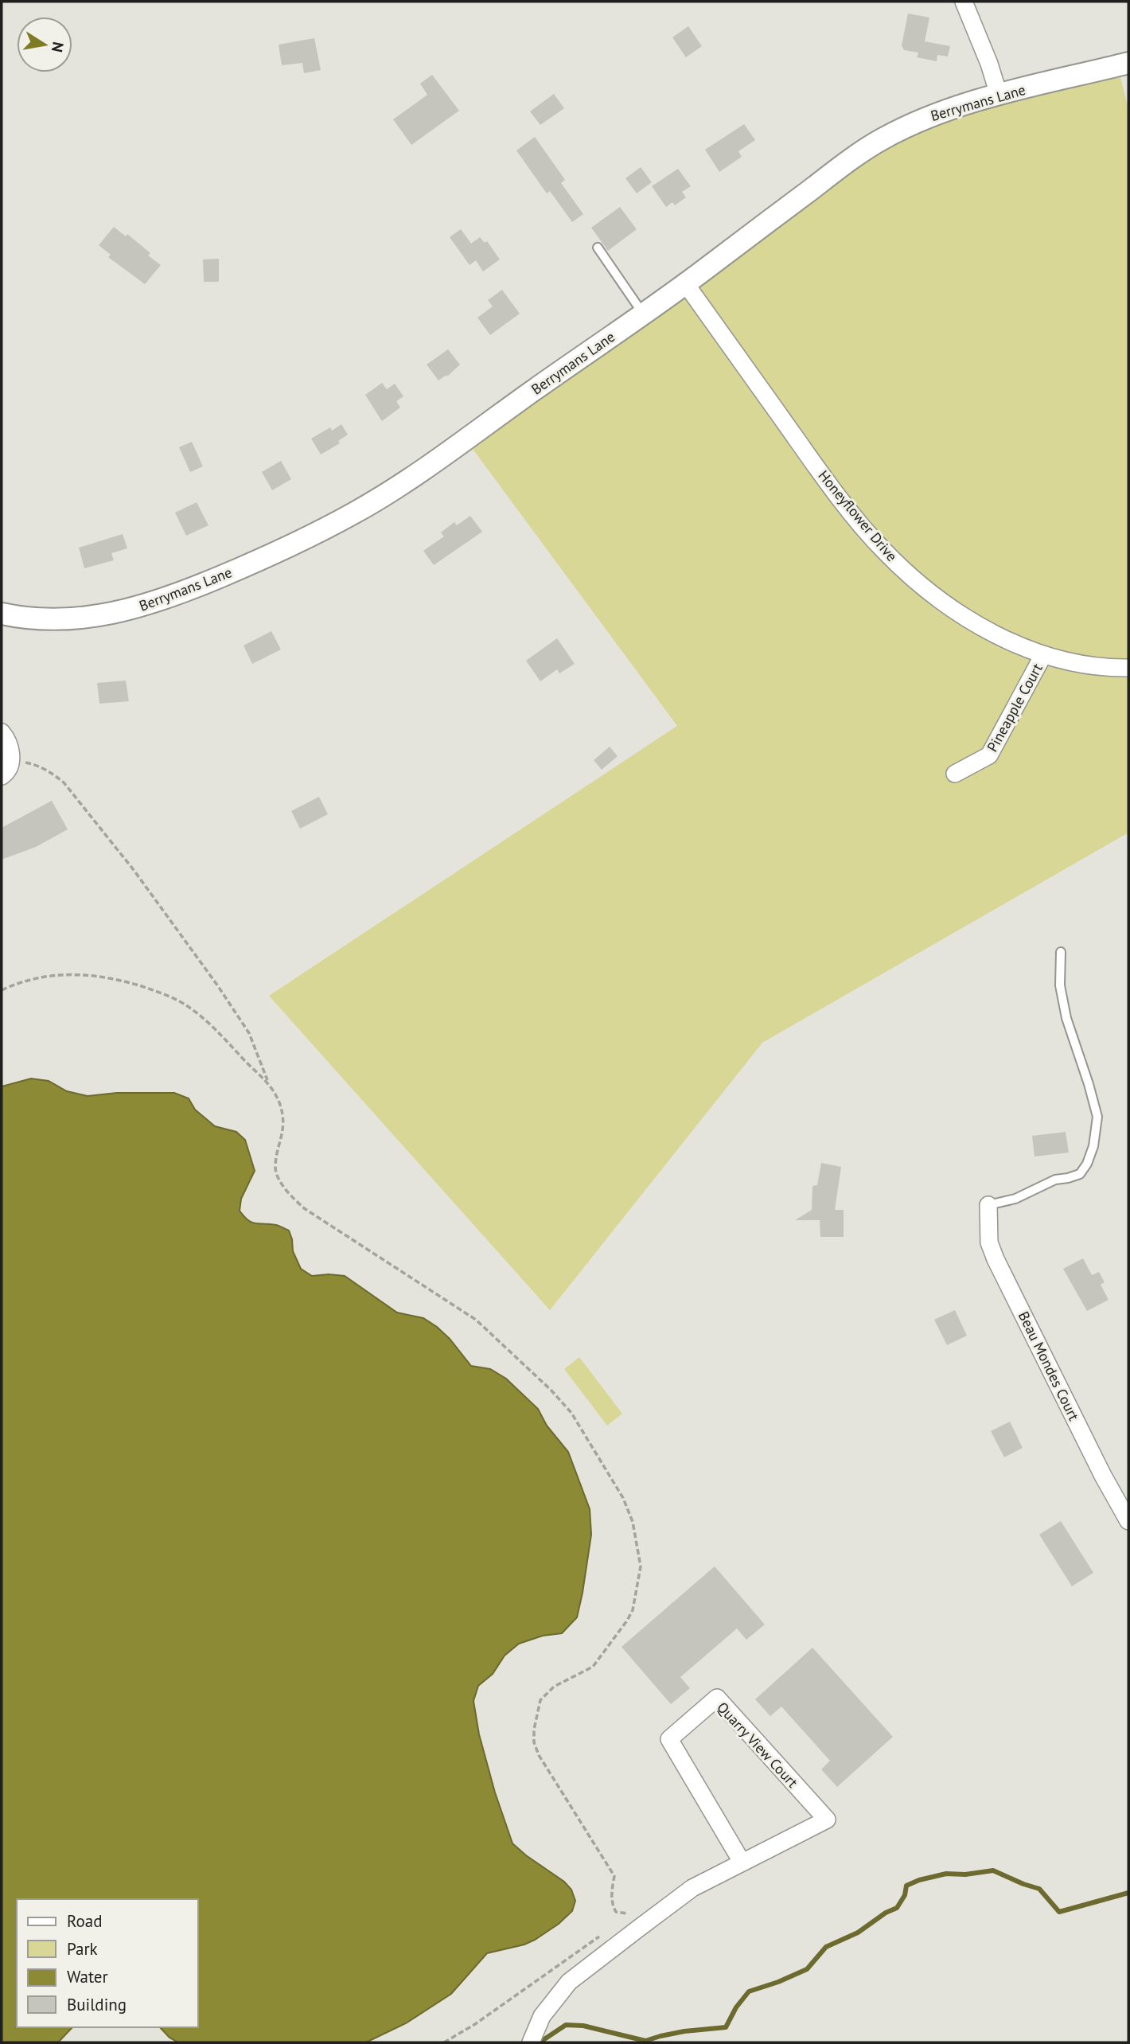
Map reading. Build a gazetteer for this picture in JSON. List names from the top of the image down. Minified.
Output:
{"streets":{"street":["Berrymans Lane","Honeyflower Drive","Pineapple Court","Beau Mondes Court","Quarry View Court"]},"crossings":[["Berrymans Lane","Honeyflower Drive"],["Honeyflower Drive","Pineapple Court"]],"legend":["Road","Park","Water","Building"],"north":"right"}
